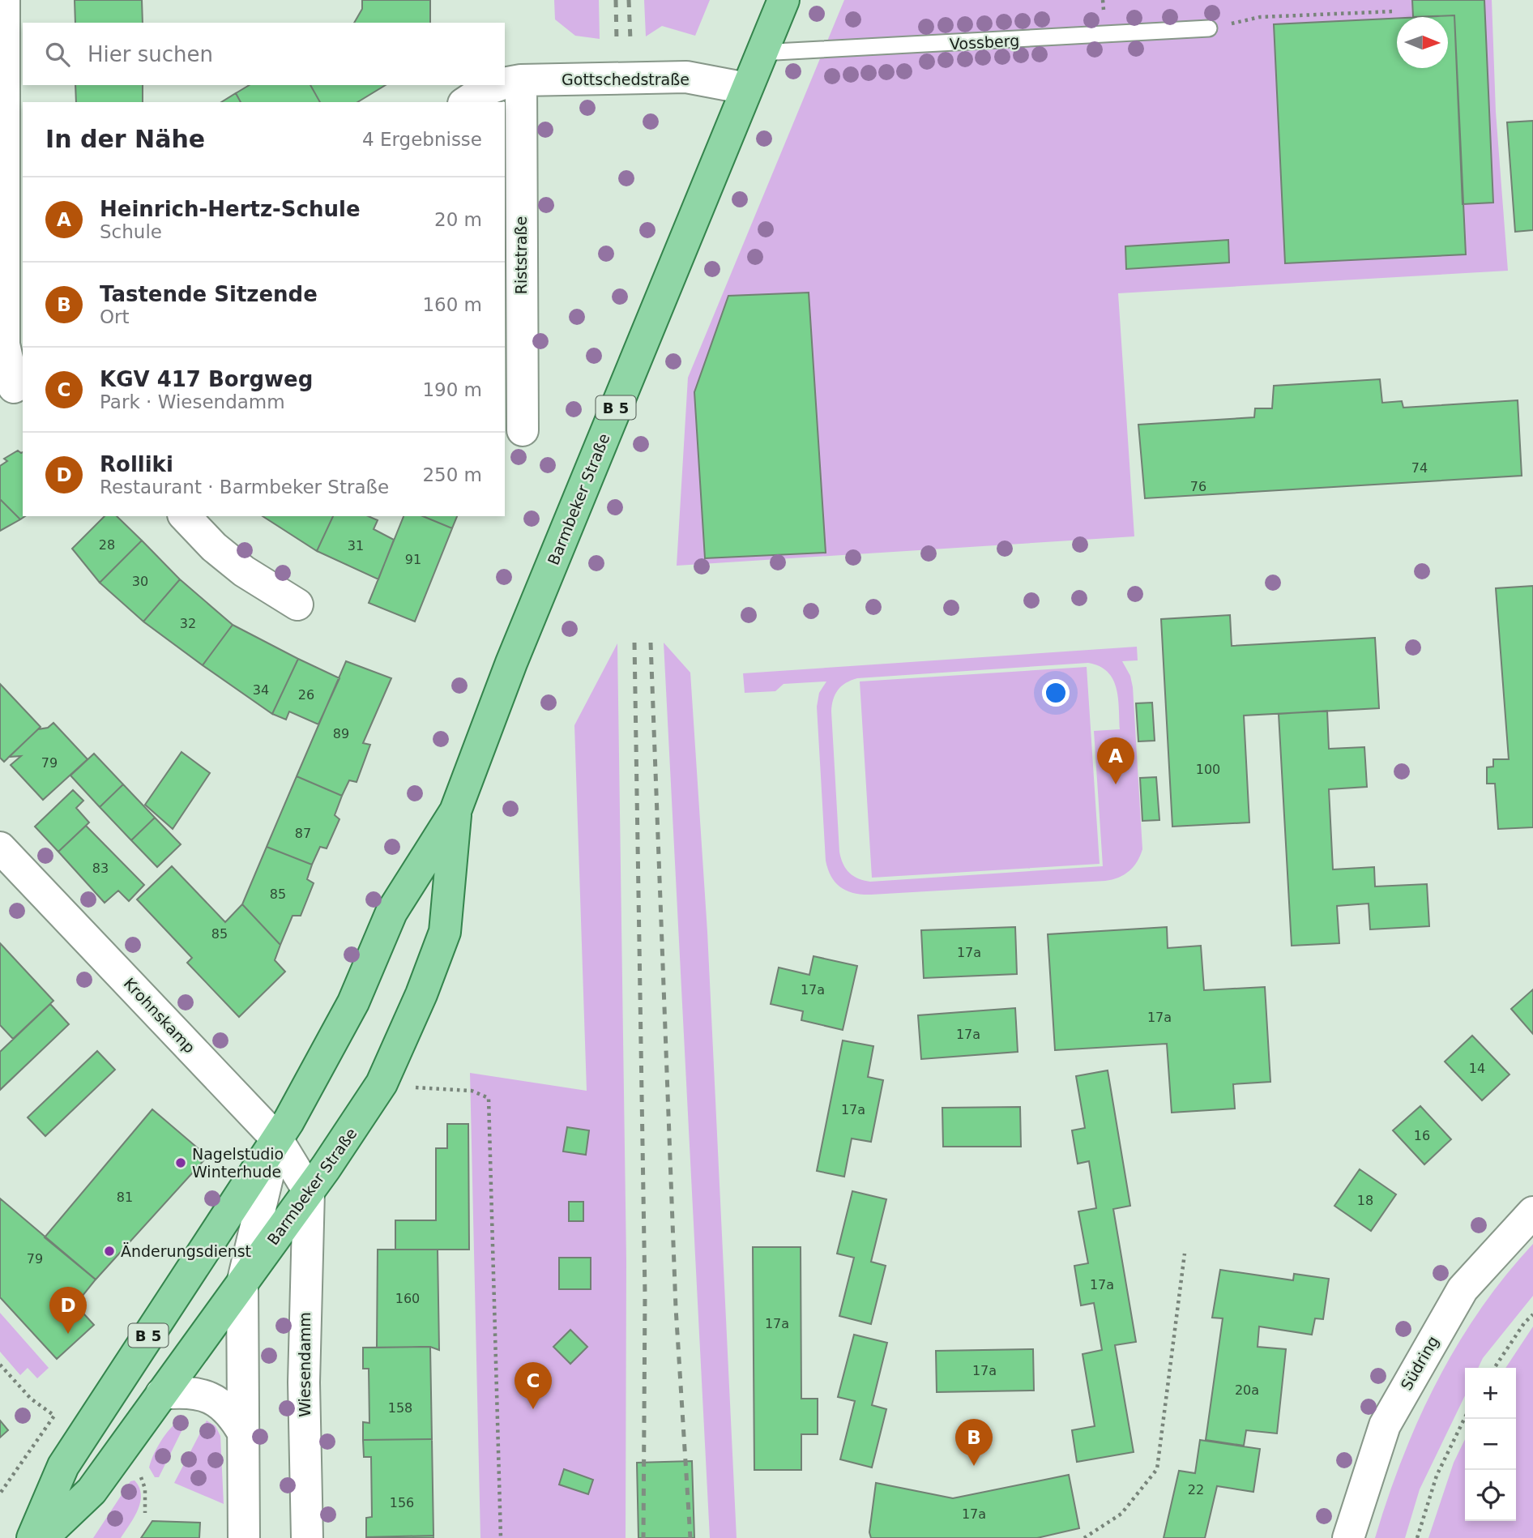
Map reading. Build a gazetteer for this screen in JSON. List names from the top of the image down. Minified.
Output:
{"streets":{"main road":["B 5","Barmbeker Straße"],"street":["Gottschedstraße","Riststraße","Krohnskamp","Südring","Wiesendamm"],"lane":["Vossberg"]},"crossings":[["Vossberg","Barmbeker Straße"],["Gottschedstraße","Riststraße"],["Gottschedstraße","Barmbeker Straße"],["Barmbeker Straße","Krohnskamp"],["Barmbeker Straße","Wiesendamm"],["Krohnskamp","Wiesendamm"]],"places":["Nagelstudio Winterhude","Änderungsdienst"],"house_numbers":["74","76","28","31","91","30","32","34","26","89","79","100","87","83","85","85","17a","17a","17a","17a","14","17a","16","81","18","79","17a","160","17a","17a","20a","158","22","156","17a"],"north":"right","page":{"search":"Hier suchen","heading":["In der Nähe","4 Ergebnisse"],"list":[{"mark":"A","name":"Heinrich-Hertz-Schule","note":"Schule","value":"20 m"},{"mark":"B","name":"Tastende Sitzende","note":"Ort","value":"160 m"},{"mark":"C","name":"KGV 417 Borgweg","note":"Park · Wiesendamm","value":"190 m"},{"mark":"D","name":"Rolliki","note":"Restaurant · Barmbeker Straße","value":"250 m"}],"pins":["A","D","C","B"],"map_buttons":["+","−"]}}
